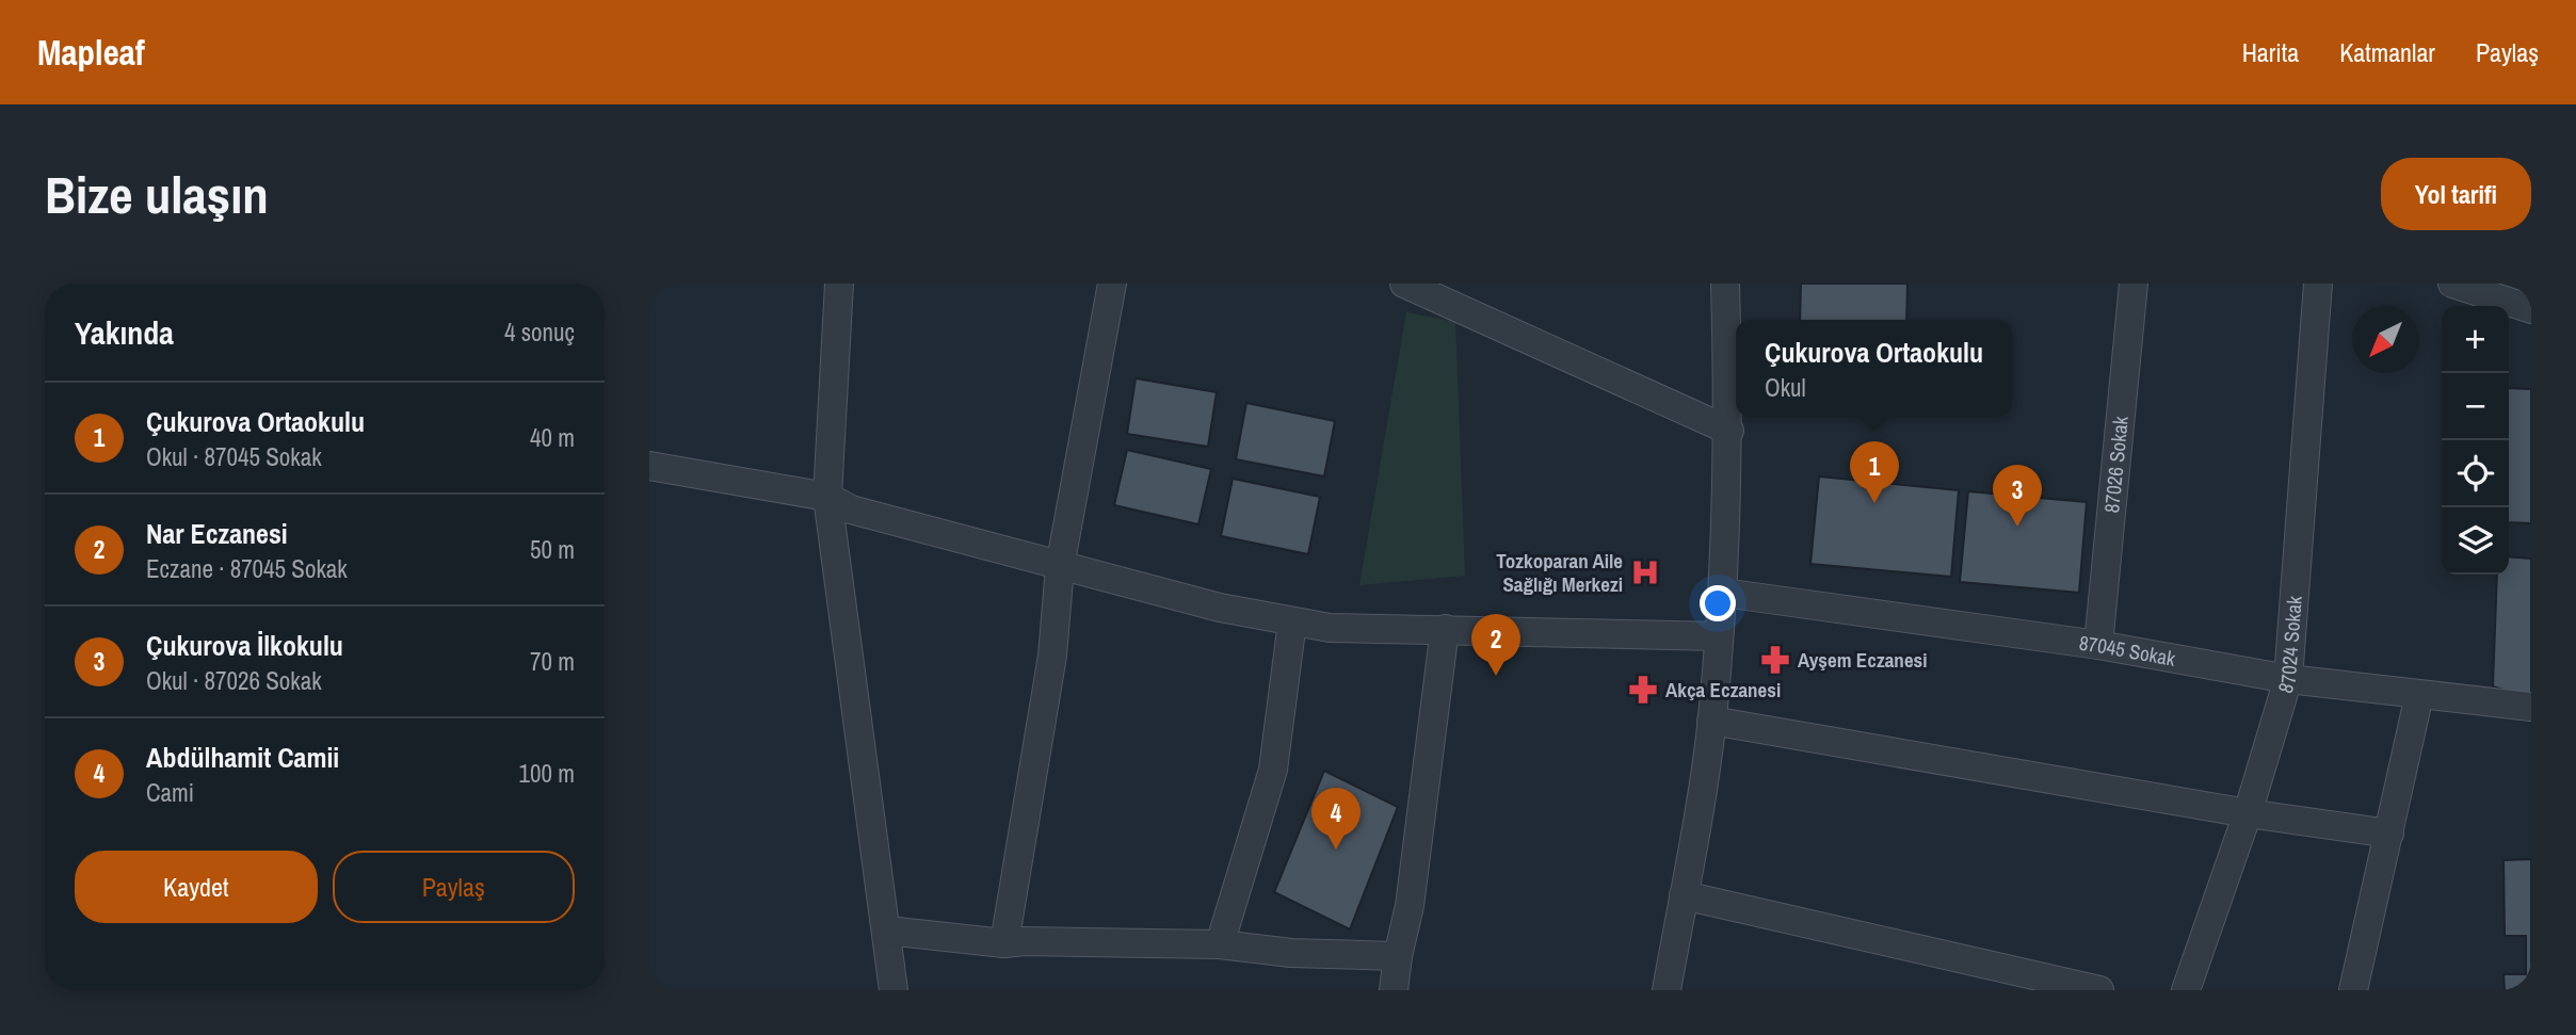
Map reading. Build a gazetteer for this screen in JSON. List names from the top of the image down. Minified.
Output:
{"streets":{"street":["87026 Sokak","87024 Sokak","87045 Sokak"]},"crossings":[["87026 Sokak","87045 Sokak"],["87024 Sokak","87045 Sokak"]],"places":{"hospital":["Tozkoparan Aile Sağlığı Merkezi"],"pharmacy":["Ayşem Eczanesi","Akça Eczanesi"]},"north":"bottom left","page":{"header":"Mapleaf","nav":["Harita","Katmanlar","Paylaş"],"buttons":["Yol tarifi",["Kaydet","Paylaş"]],"title":"Bize ulaşın","heading":["Yakında","4 sonuç"],"map_buttons":["+","−"],"popup":["Çukurova Ortaokulu","Okul"],"list":[{"mark":"1","name":"Çukurova Ortaokulu","note":"Okul · 87045 Sokak","value":"40 m"},{"mark":"2","name":"Nar Eczanesi","note":"Eczane · 87045 Sokak","value":"50 m"},{"mark":"3","name":"Çukurova İlkokulu","note":"Okul · 87026 Sokak","value":"70 m"},{"mark":"4","name":"Abdülhamit Camii","note":"Cami","value":"100 m"}],"pins":["1","3","2","4"]}}
